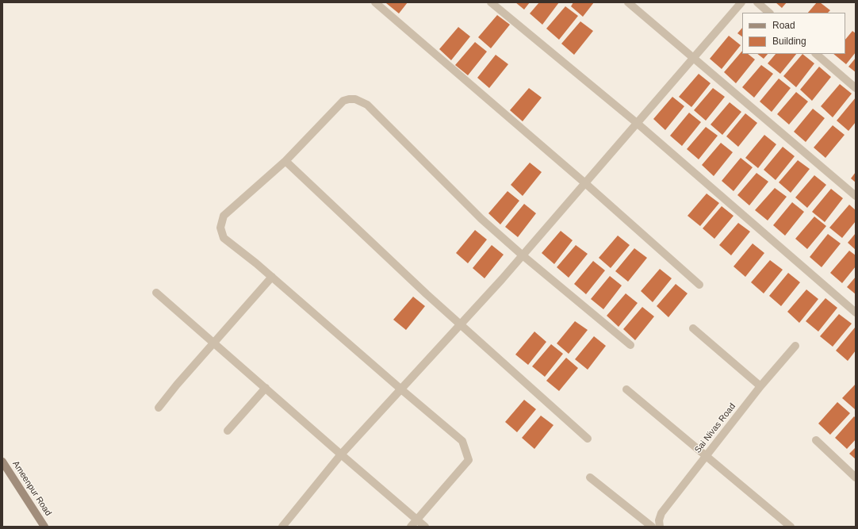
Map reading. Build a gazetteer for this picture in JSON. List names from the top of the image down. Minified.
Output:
{"streets":{"street":["Sai Nivas Road","Ameenpur Road"]},"legend":["Road","Building"]}
